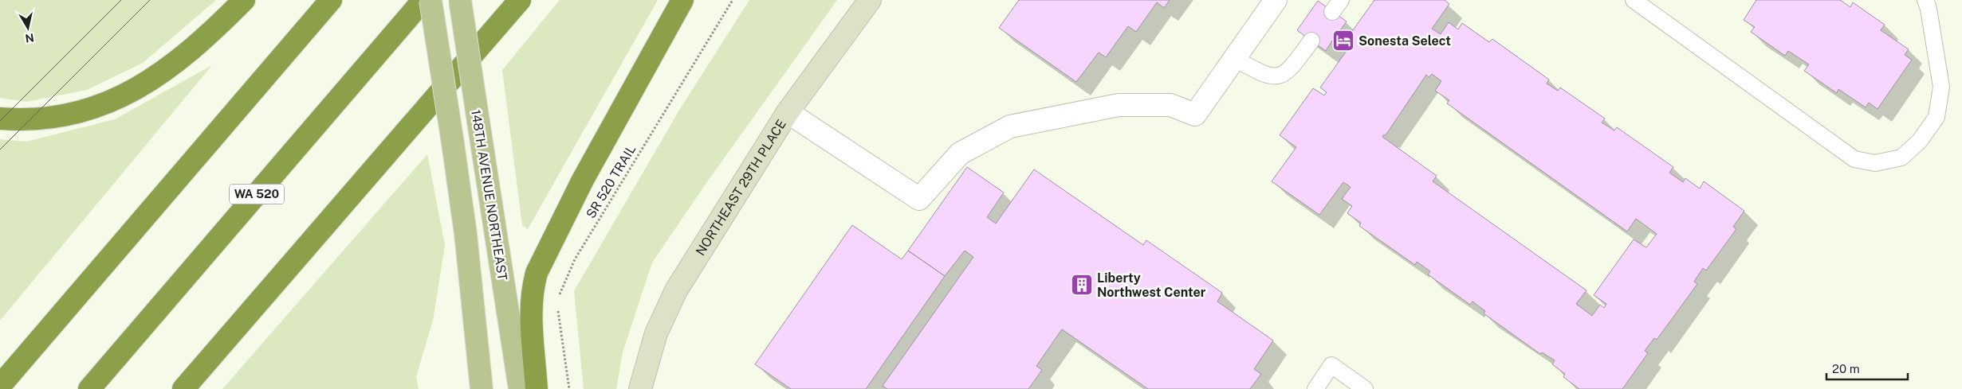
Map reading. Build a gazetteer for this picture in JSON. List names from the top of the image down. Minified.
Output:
{"streets":{"highway":["WA 520"],"main road":["148TH AVENUE NORTHEAST"],"street":["NORTHEAST 29TH PLACE"],"path":["SR 520 TRAIL"]},"places":{"hotel":["Sonesta Select"],"building":["Liberty Northwest Center"]},"scale_bar":"20 m","north":"bottom"}
